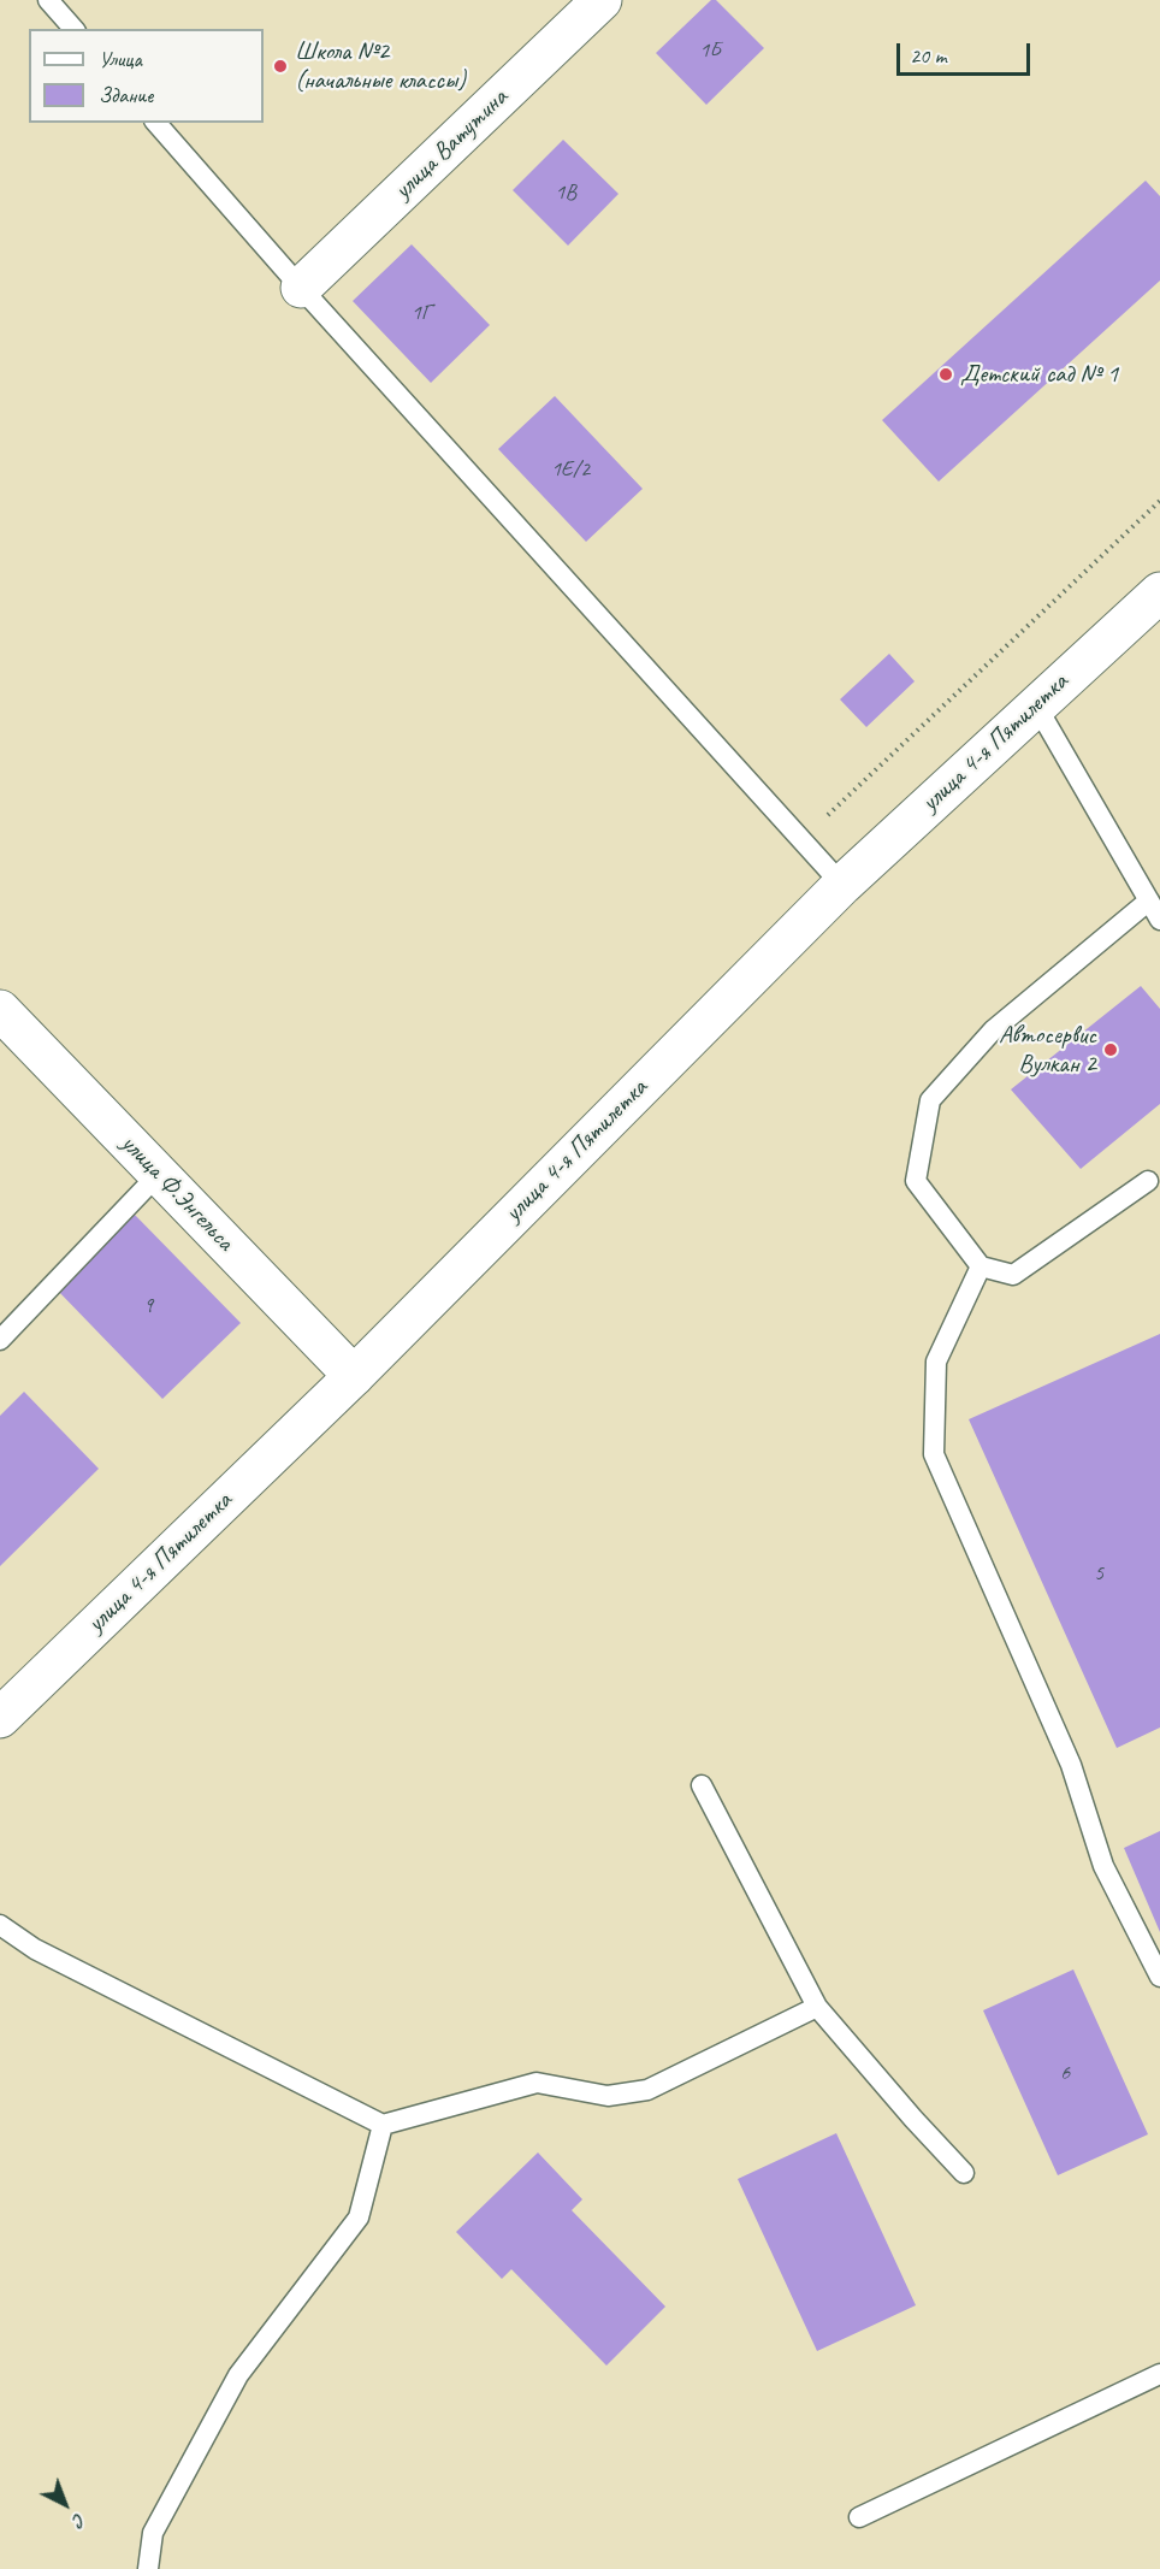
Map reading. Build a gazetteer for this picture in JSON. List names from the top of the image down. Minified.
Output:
{"streets":{"main road":["улица Ватутина","улица 4-я Пятилетка","улица Ф.Энгельса"]},"crossings":[["улица 4-я Пятилетка","улица Ф.Энгельса"]],"places":["Школа №2 (начальные классы)","Детский сад № 1","Автосервис Вулкан 2"],"house_numbers":["1Б","1В","1Г","1Е/2","9","5","6"],"legend":["Улица","Здание"],"scale_bar":"20 m","north":"bottom right"}
